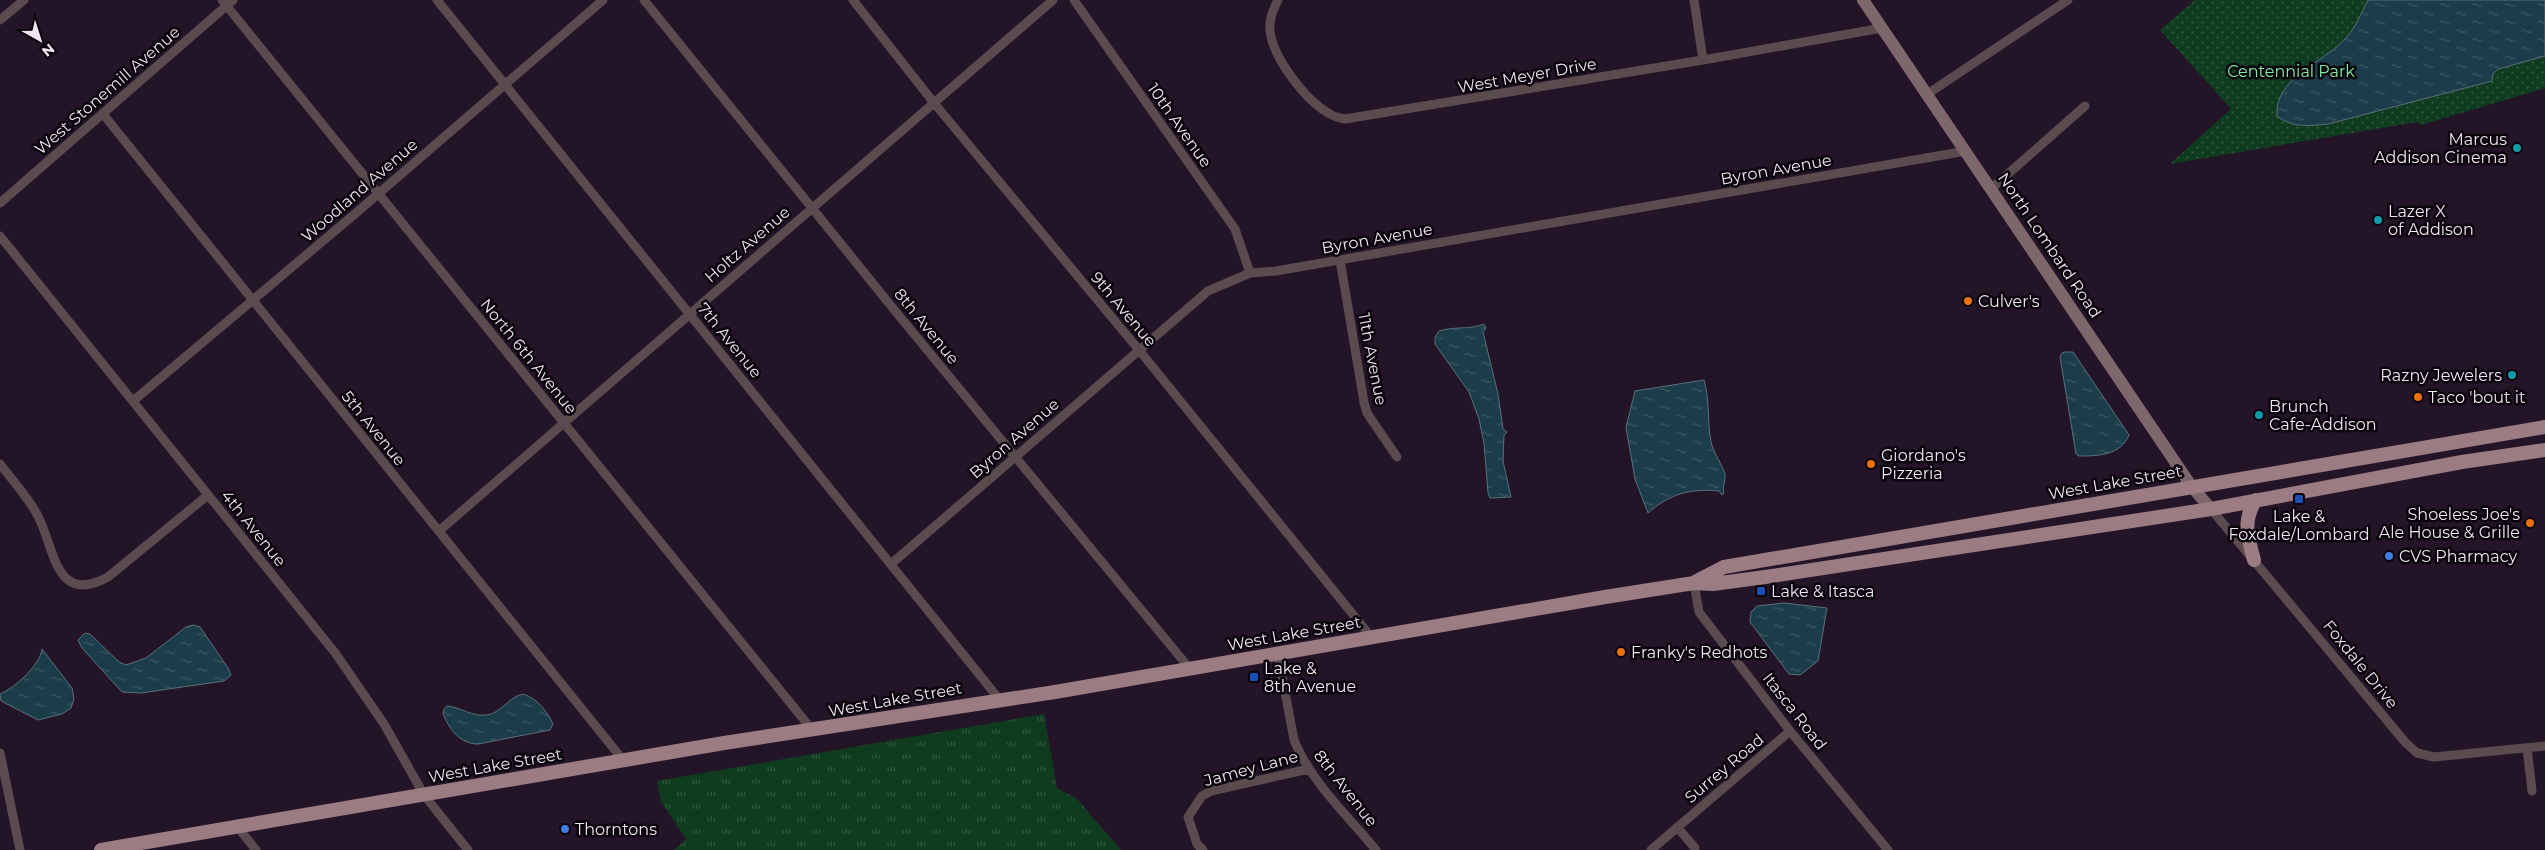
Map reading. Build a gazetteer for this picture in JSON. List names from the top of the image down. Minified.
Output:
{"streets":{"main road":["West Lake Street"],"street":["West Meyer Drive","West Stonemill Avenue","10th Avenue","Byron Avenue","Woodland Avenue","Holtz Avenue","North Lombard Road","9th Avenue","8th Avenue","7th Avenue","North 6th Avenue","11th Avenue","5th Avenue","4th Avenue","Foxdale Drive","Itasca Road","Jamey Lane","Surrey Road"]},"crossings":[["West Meyer Drive","North Lombard Road"],["West Stonemill Avenue","North 6th Avenue"],["West Stonemill Avenue","5th Avenue"],["10th Avenue","Byron Avenue"],["Byron Avenue","North Lombard Road"],["Byron Avenue","9th Avenue"],["Byron Avenue","8th Avenue"],["Byron Avenue","7th Avenue"],["Byron Avenue","11th Avenue"],["Woodland Avenue","7th Avenue"],["Woodland Avenue","North 6th Avenue"],["Woodland Avenue","5th Avenue"],["Woodland Avenue","4th Avenue"],["Holtz Avenue","9th Avenue"],["Holtz Avenue","8th Avenue"],["Holtz Avenue","7th Avenue"],["Holtz Avenue","North 6th Avenue"],["Holtz Avenue","5th Avenue"],["North Lombard Road","West Lake Street"],["North Lombard Road","Foxdale Drive"],["9th Avenue","West Lake Street"],["8th Avenue","West Lake Street"],["8th Avenue","Jamey Lane"],["7th Avenue","West Lake Street"],["North 6th Avenue","West Lake Street"],["5th Avenue","West Lake Street"],["West Lake Street","4th Avenue"],["West Lake Street","Foxdale Drive"],["West Lake Street","Itasca Road"],["Itasca Road","Surrey Road"]],"parks":["Centennial Park"],"places":{"other":["Marcus Addison Cinema","Lazer X of Addison","Culver's","Razny Jewelers","Taco 'bout it","Brunch Cafe-Addison","Giordano's Pizzeria","Shoeless Joe's Ale House & Grille","CVS Pharmacy","Franky's Redhots","Thorntons"],"transit":["Lake & Foxdale/Lombard","Lake & Itasca","Lake & 8th Avenue"]},"north":"bottom right"}
